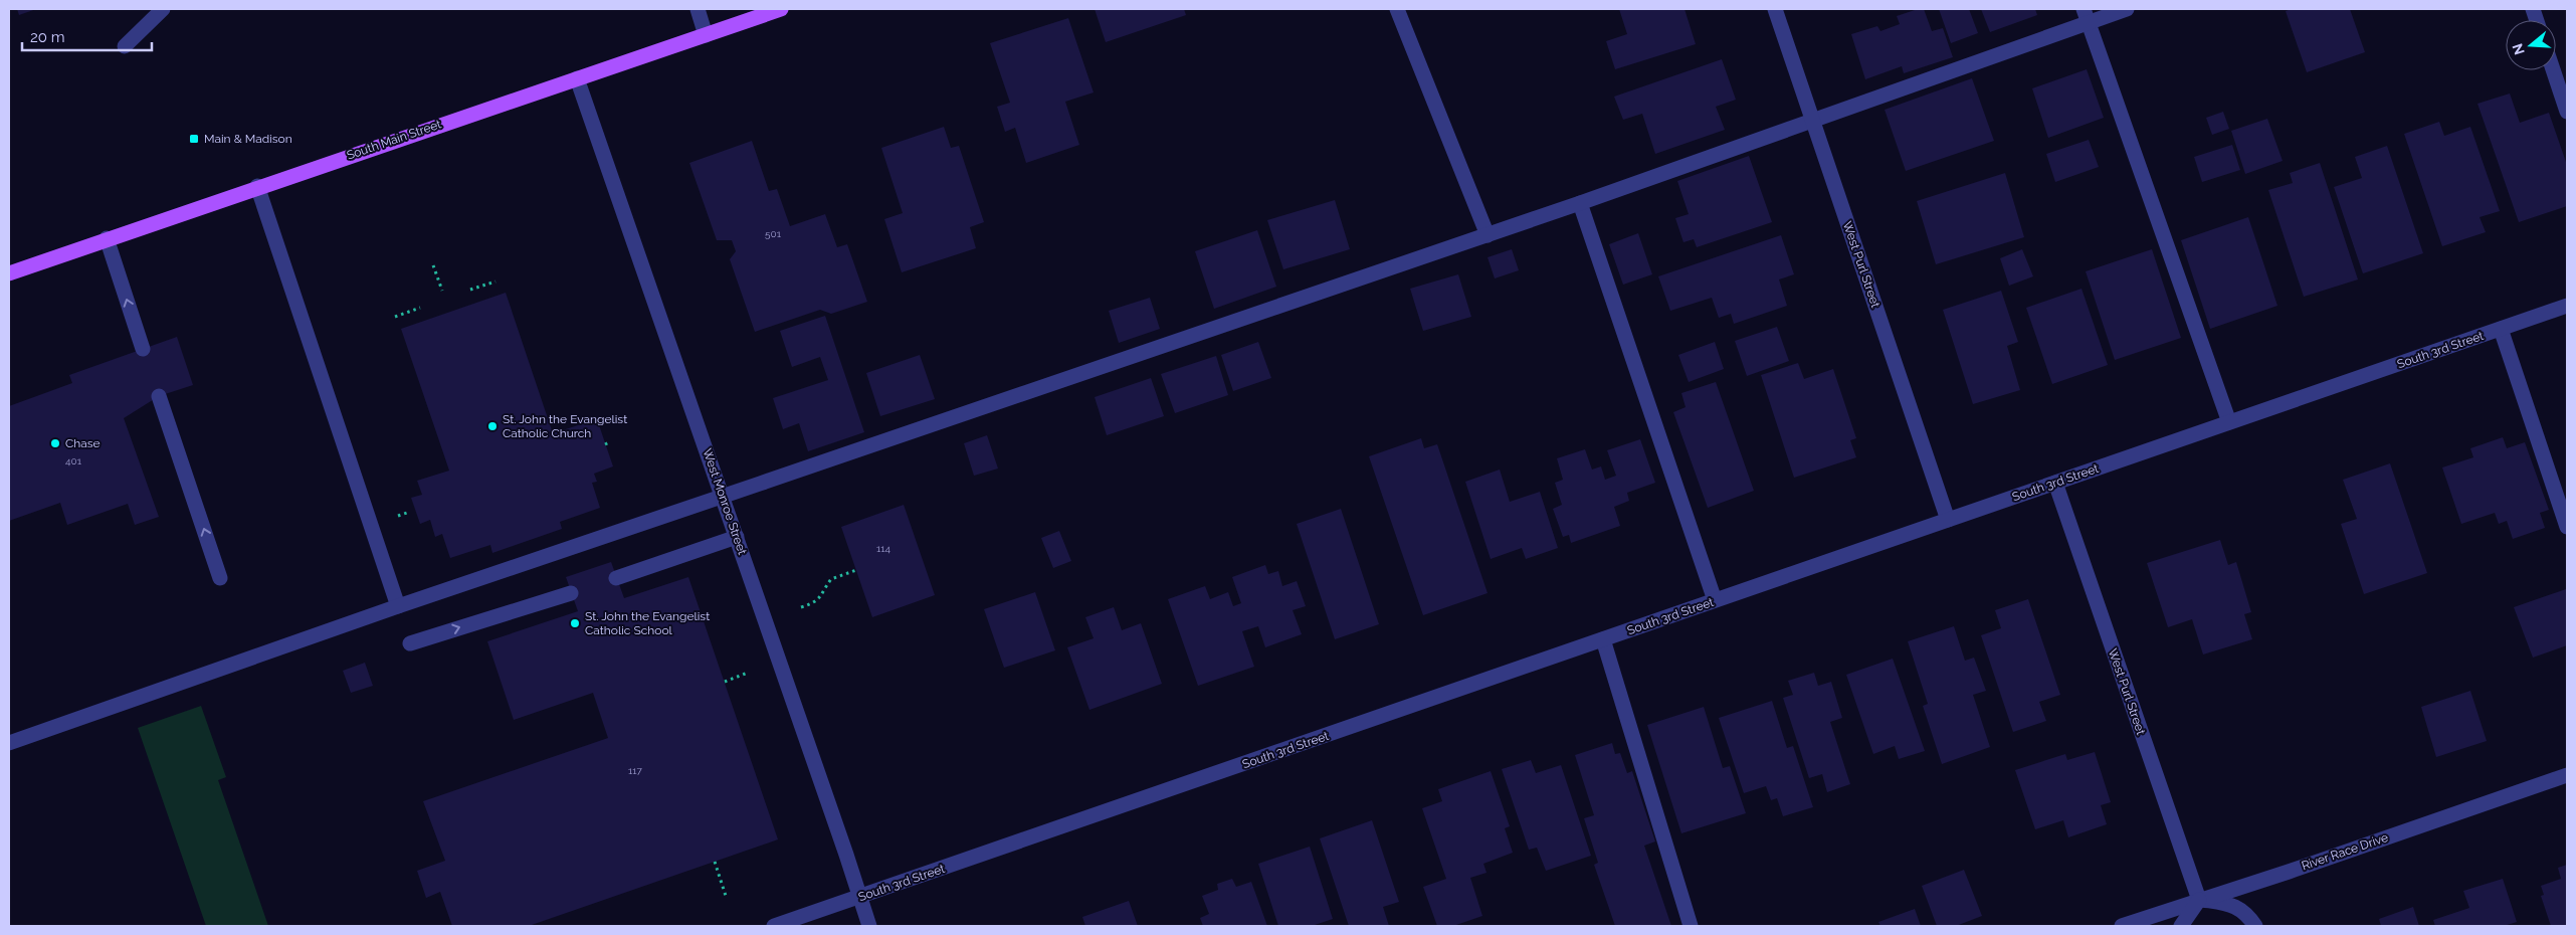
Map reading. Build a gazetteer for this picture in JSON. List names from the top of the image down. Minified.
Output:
{"streets":{"main road":["South Main Street"],"street":["West Purl Street","South 3rd Street","West Monroe Street","River Race Drive"]},"crossings":[["South Main Street","West Monroe Street"],["West Purl Street","South 3rd Street"],["West Purl Street","River Race Drive"],["South 3rd Street","West Monroe Street"]],"places":{"transit":["Main & Madison"],"other":["St. John the Evangelist Catholic Church","Chase","St. John the Evangelist Catholic School"]},"house_numbers":["501","401","114","117"],"scale_bar":"20 m","north":"left"}
